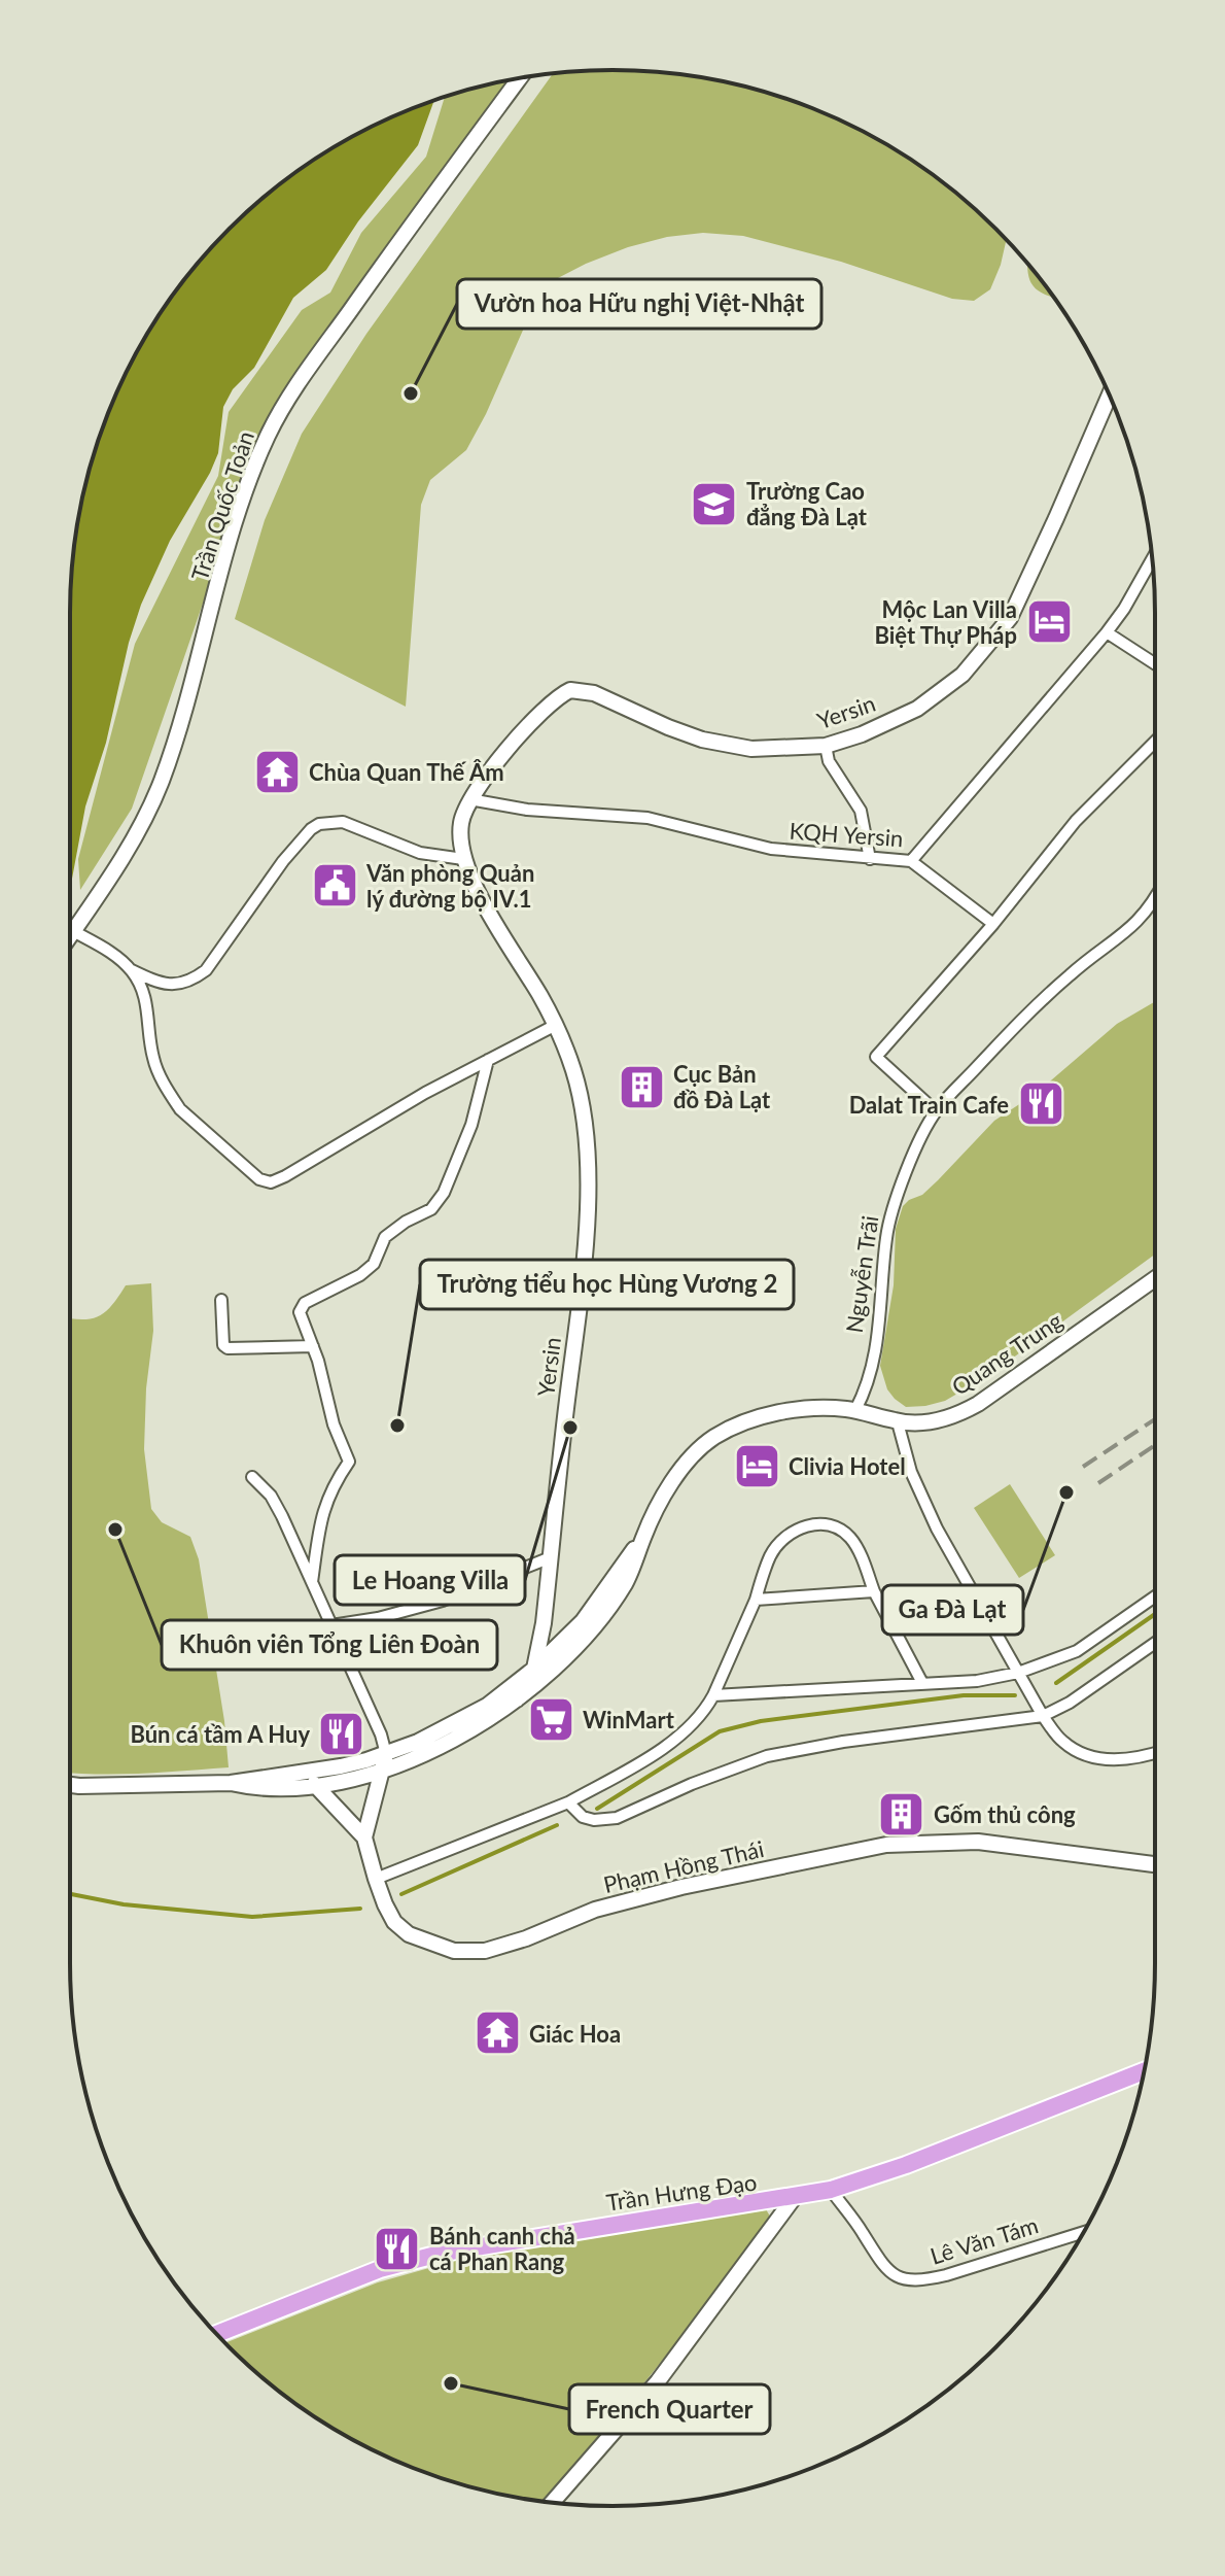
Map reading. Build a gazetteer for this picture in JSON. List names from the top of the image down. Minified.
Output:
{"streets":{"main road":["Trần Hưng Đạo"],"street":["Trần Quốc Toản","Yersin","KQH Yersin","Nguyễn Trãi","Quang Trung","Phạm Hồng Thái","Lê Văn Tám"]},"crossings":[["Yersin","KQH Yersin"],["Nguyễn Trãi","Quang Trung"],["Trần Hưng Đạo","Lê Văn Tám"]],"places":{"other":["Vườn hoa Hữu nghị Việt-Nhật","Trường tiểu học Hùng Vương 2","Le Hoang Villa","Ga Đà Lạt","Khuôn viên Tổng Liên Đoàn","French Quarter"],"school or university":["Trường Cao đẳng Đà Lạt"],"hotel":["Mộc Lan Villa Biệt Thự Pháp","Clivia Hotel"],"temple":["Chùa Quan Thế Âm","Giác Hoa"],"public building":["Văn phòng Quản lý đường bộ IV.1"],"building":["Cục Bản đồ Đà Lạt","Gốm thủ công"],"restaurant":["Dalat Train Cafe","Bún cá tầm A Huy","Bánh canh chả cá Phan Rang"],"supermarket":["WinMart"]}}
